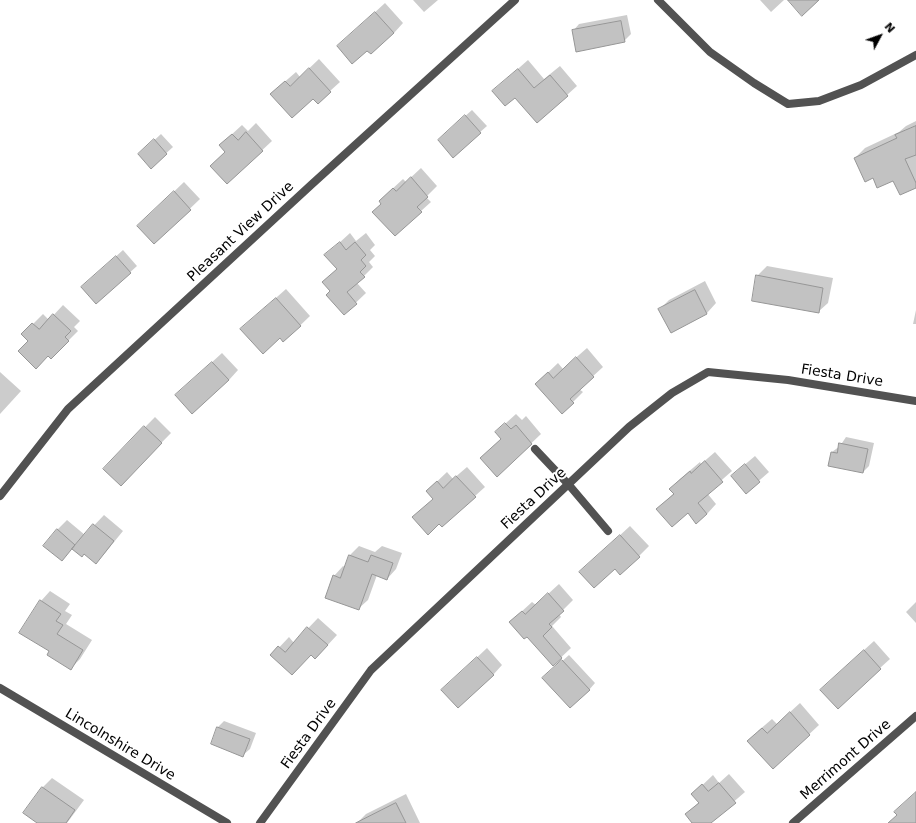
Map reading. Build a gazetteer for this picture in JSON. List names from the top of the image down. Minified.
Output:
{"streets":{"street":["Pleasant View Drive","Fiesta Drive","Lincolnshire Drive","Merrimont Drive"]},"north":"top right"}
